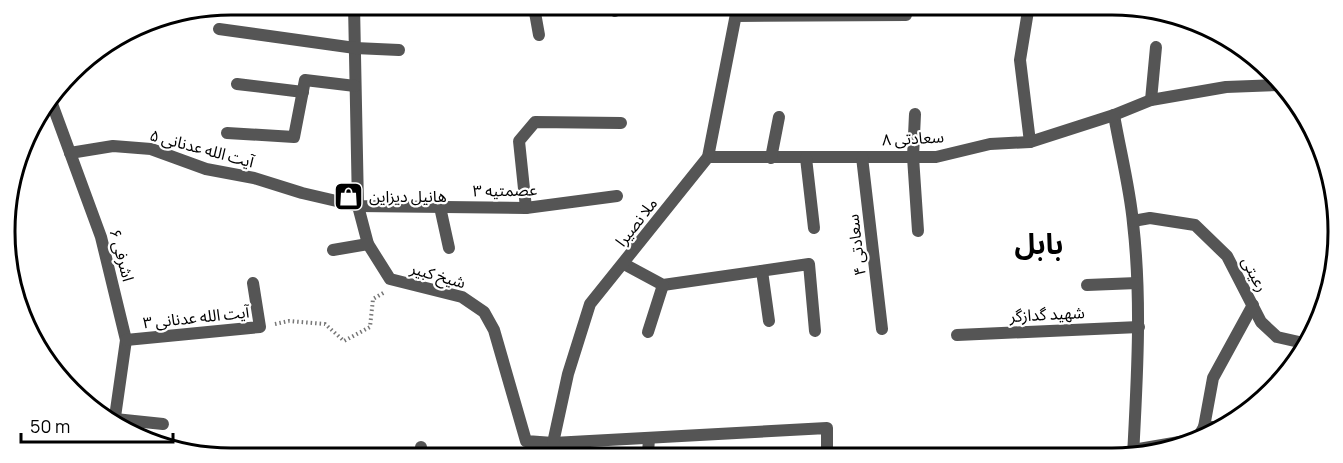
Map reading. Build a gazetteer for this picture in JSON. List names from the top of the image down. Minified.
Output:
{"streets":{"street":["سعادتی ۸","آیت الله عدنانی ۵","عصمتیه ۳","ملا نصیرا","سعادتی ۴","اشرفی ۶","رعیتی","شیخ کبیر","شهید گدازگر","آیت الله عدنانی ۳"]},"crossings":[["سعادتی ۸","ملا نصیرا"],["سعادتی ۸","سعادتی ۴"],["آیت الله عدنانی ۵","عصمتیه ۳"],["آیت الله عدنانی ۵","اشرفی ۶"],["آیت الله عدنانی ۵","شیخ کبیر"],["عصمتیه ۳","شیخ کبیر"],["ملا نصیرا","شیخ کبیر"],["اشرفی ۶","آیت الله عدنانی ۳"]],"districts":["بابل"],"places":{"shop":["هانیل دیزاین"]},"scale_bar":"50 m"}
